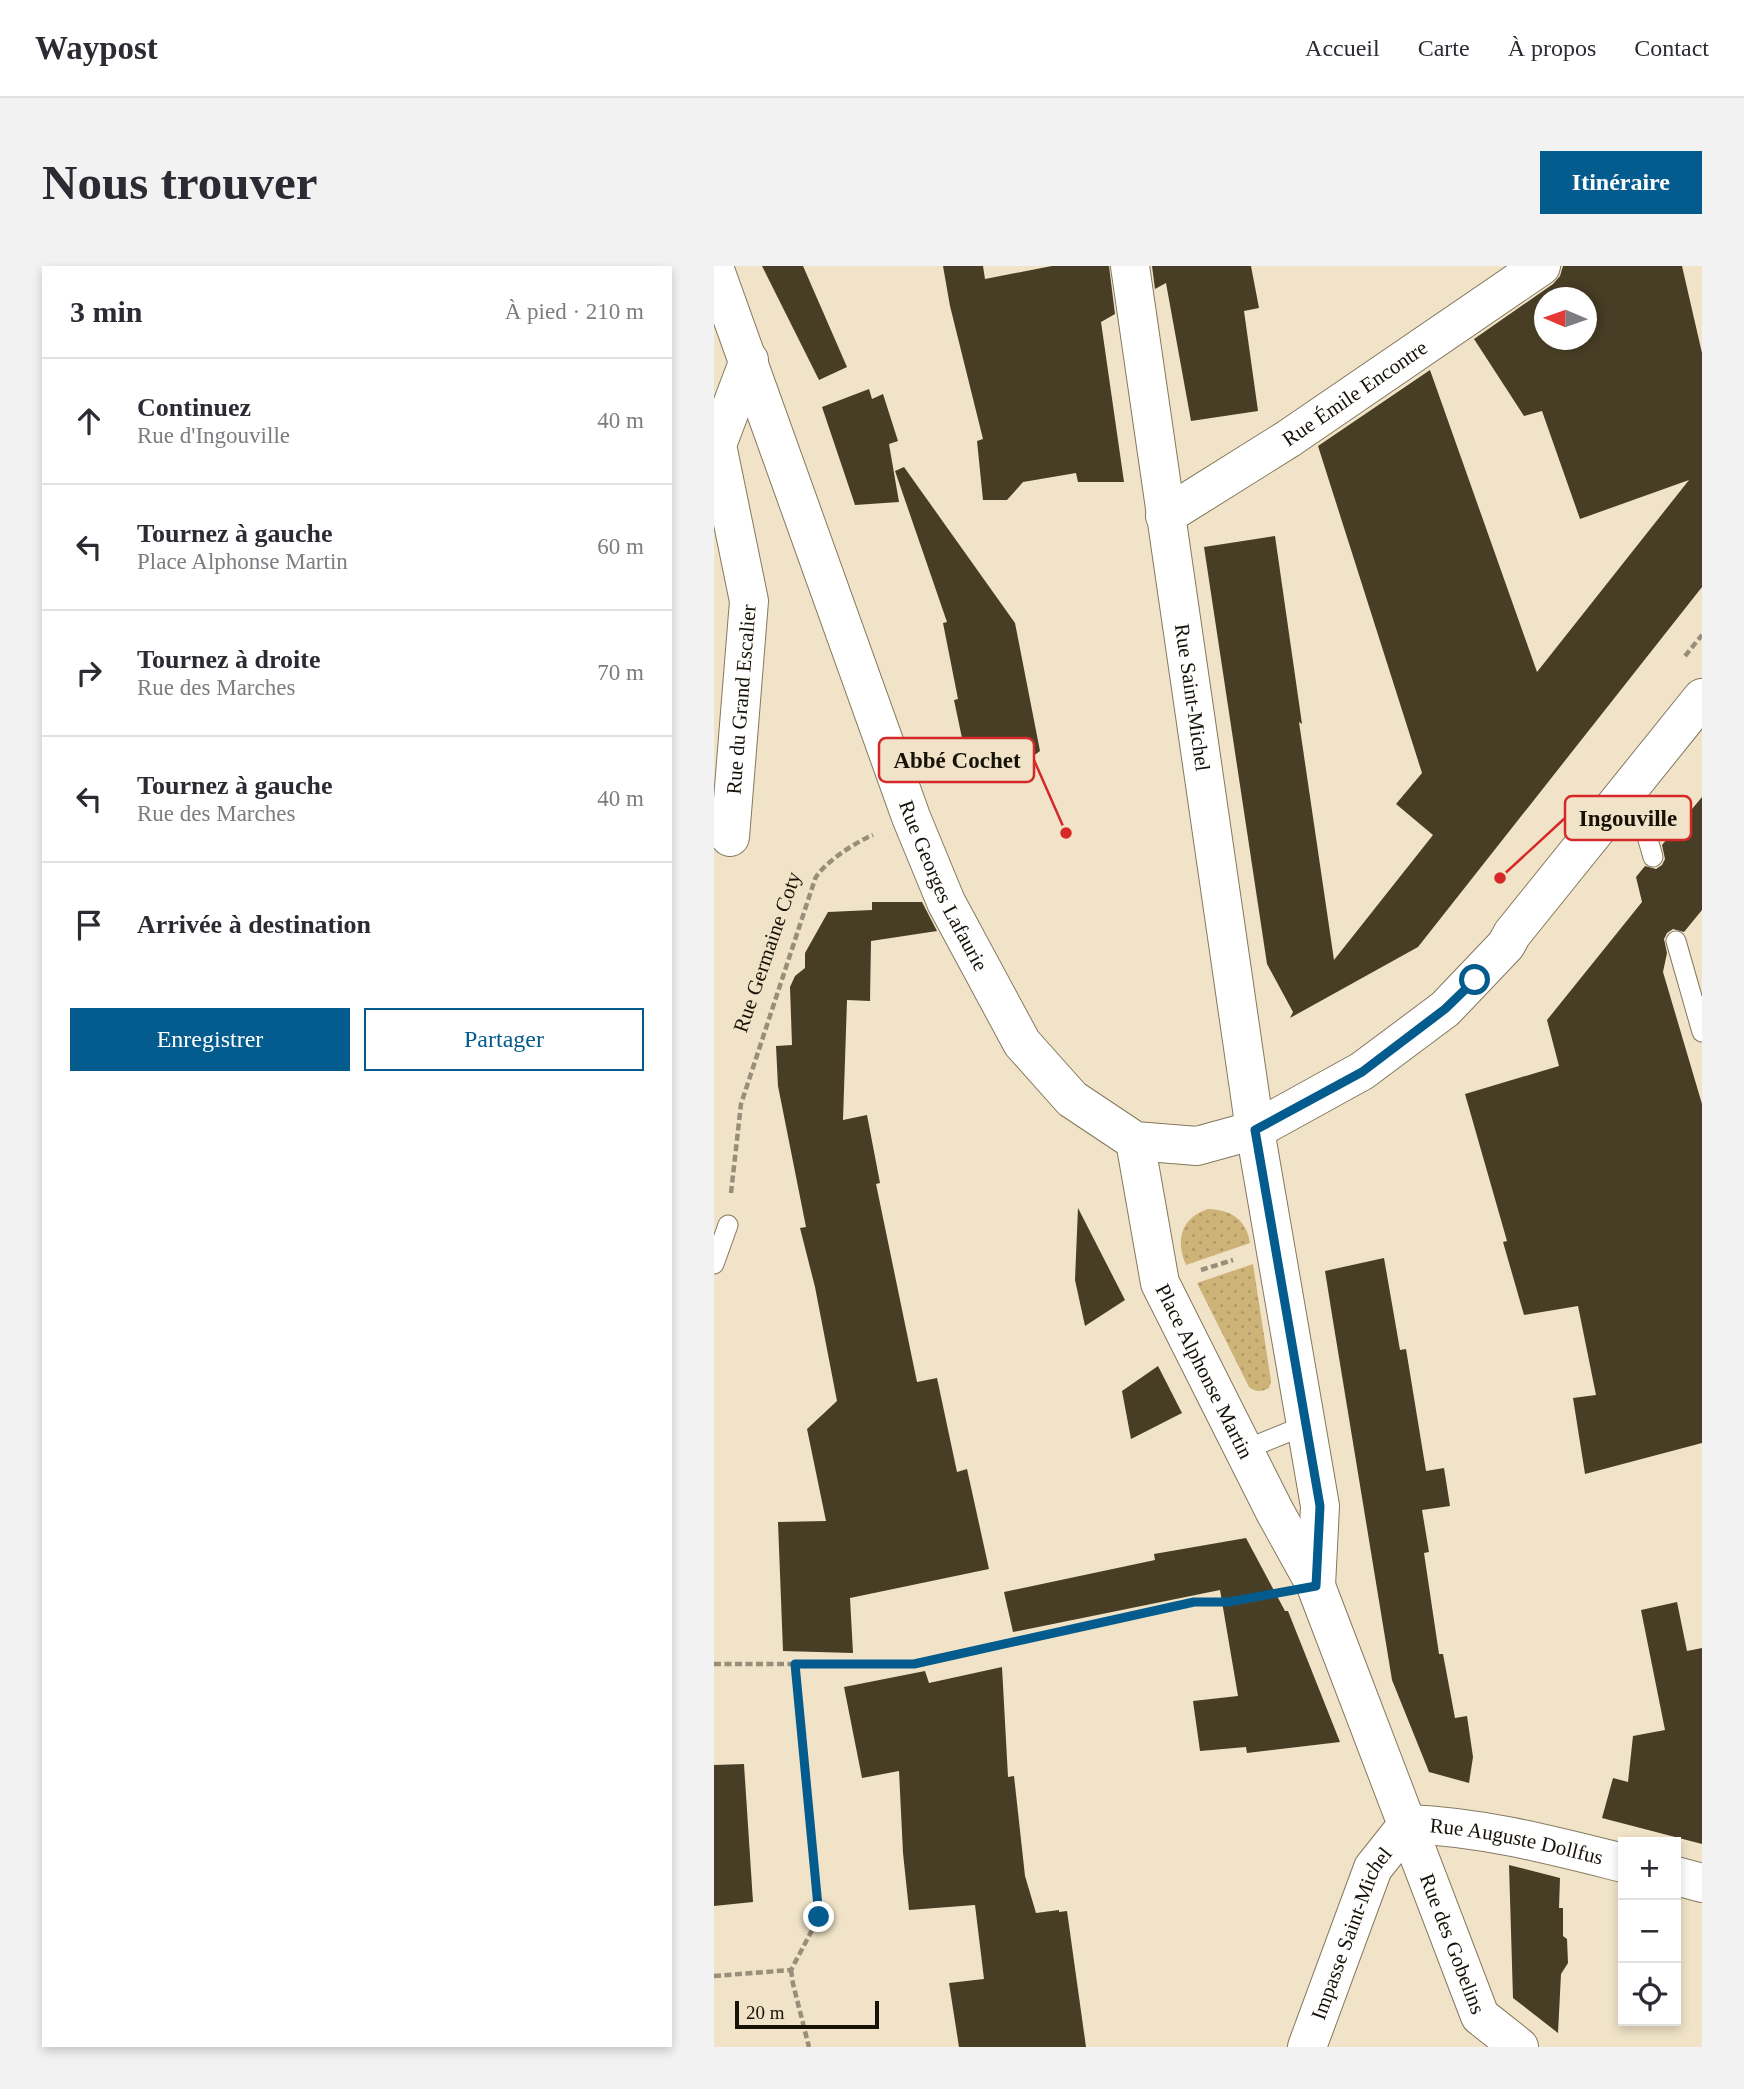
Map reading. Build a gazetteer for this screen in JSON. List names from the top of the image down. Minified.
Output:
{"streets":{"street":["Rue Émile Encontre","Rue Saint-Michel","Rue du Grand Escalier","Rue Georges Lafaurie","Place Alphonse Martin","Rue Auguste Dollfus","Impasse Saint-Michel","Rue des Gobelins"],"path":["Rue Germaine Coty"]},"crossings":[["Rue Émile Encontre","Rue Saint-Michel"],["Rue Saint-Michel","Rue Georges Lafaurie"],["Rue Saint-Michel","Place Alphonse Martin"],["Rue du Grand Escalier","Rue Georges Lafaurie"],["Rue Georges Lafaurie","Place Alphonse Martin"],["Place Alphonse Martin","Rue Auguste Dollfus"],["Place Alphonse Martin","Impasse Saint-Michel"],["Place Alphonse Martin","Rue des Gobelins"],["Rue Auguste Dollfus","Impasse Saint-Michel"],["Rue Auguste Dollfus","Rue des Gobelins"],["Impasse Saint-Michel","Rue des Gobelins"]],"places":["Abbé Cochet","Ingouville"],"scale_bar":"20 m","north":"left","page":{"header":"Waypost","nav":["Accueil","Carte","À propos","Contact"],"buttons":["Itinéraire",["Enregistrer","Partager"]],"title":"Nous trouver","heading":["3 min","À pied · 210 m"],"list":[["Continuez","Rue d'Ingouville","40 m"],["Tournez à gauche","Place Alphonse Martin","60 m"],["Tournez à droite","Rue des Marches","70 m"],["Tournez à gauche","Rue des Marches","40 m"],"Arrivée à destination"],"map_buttons":["+","−"],"scale":"20 m"}}
